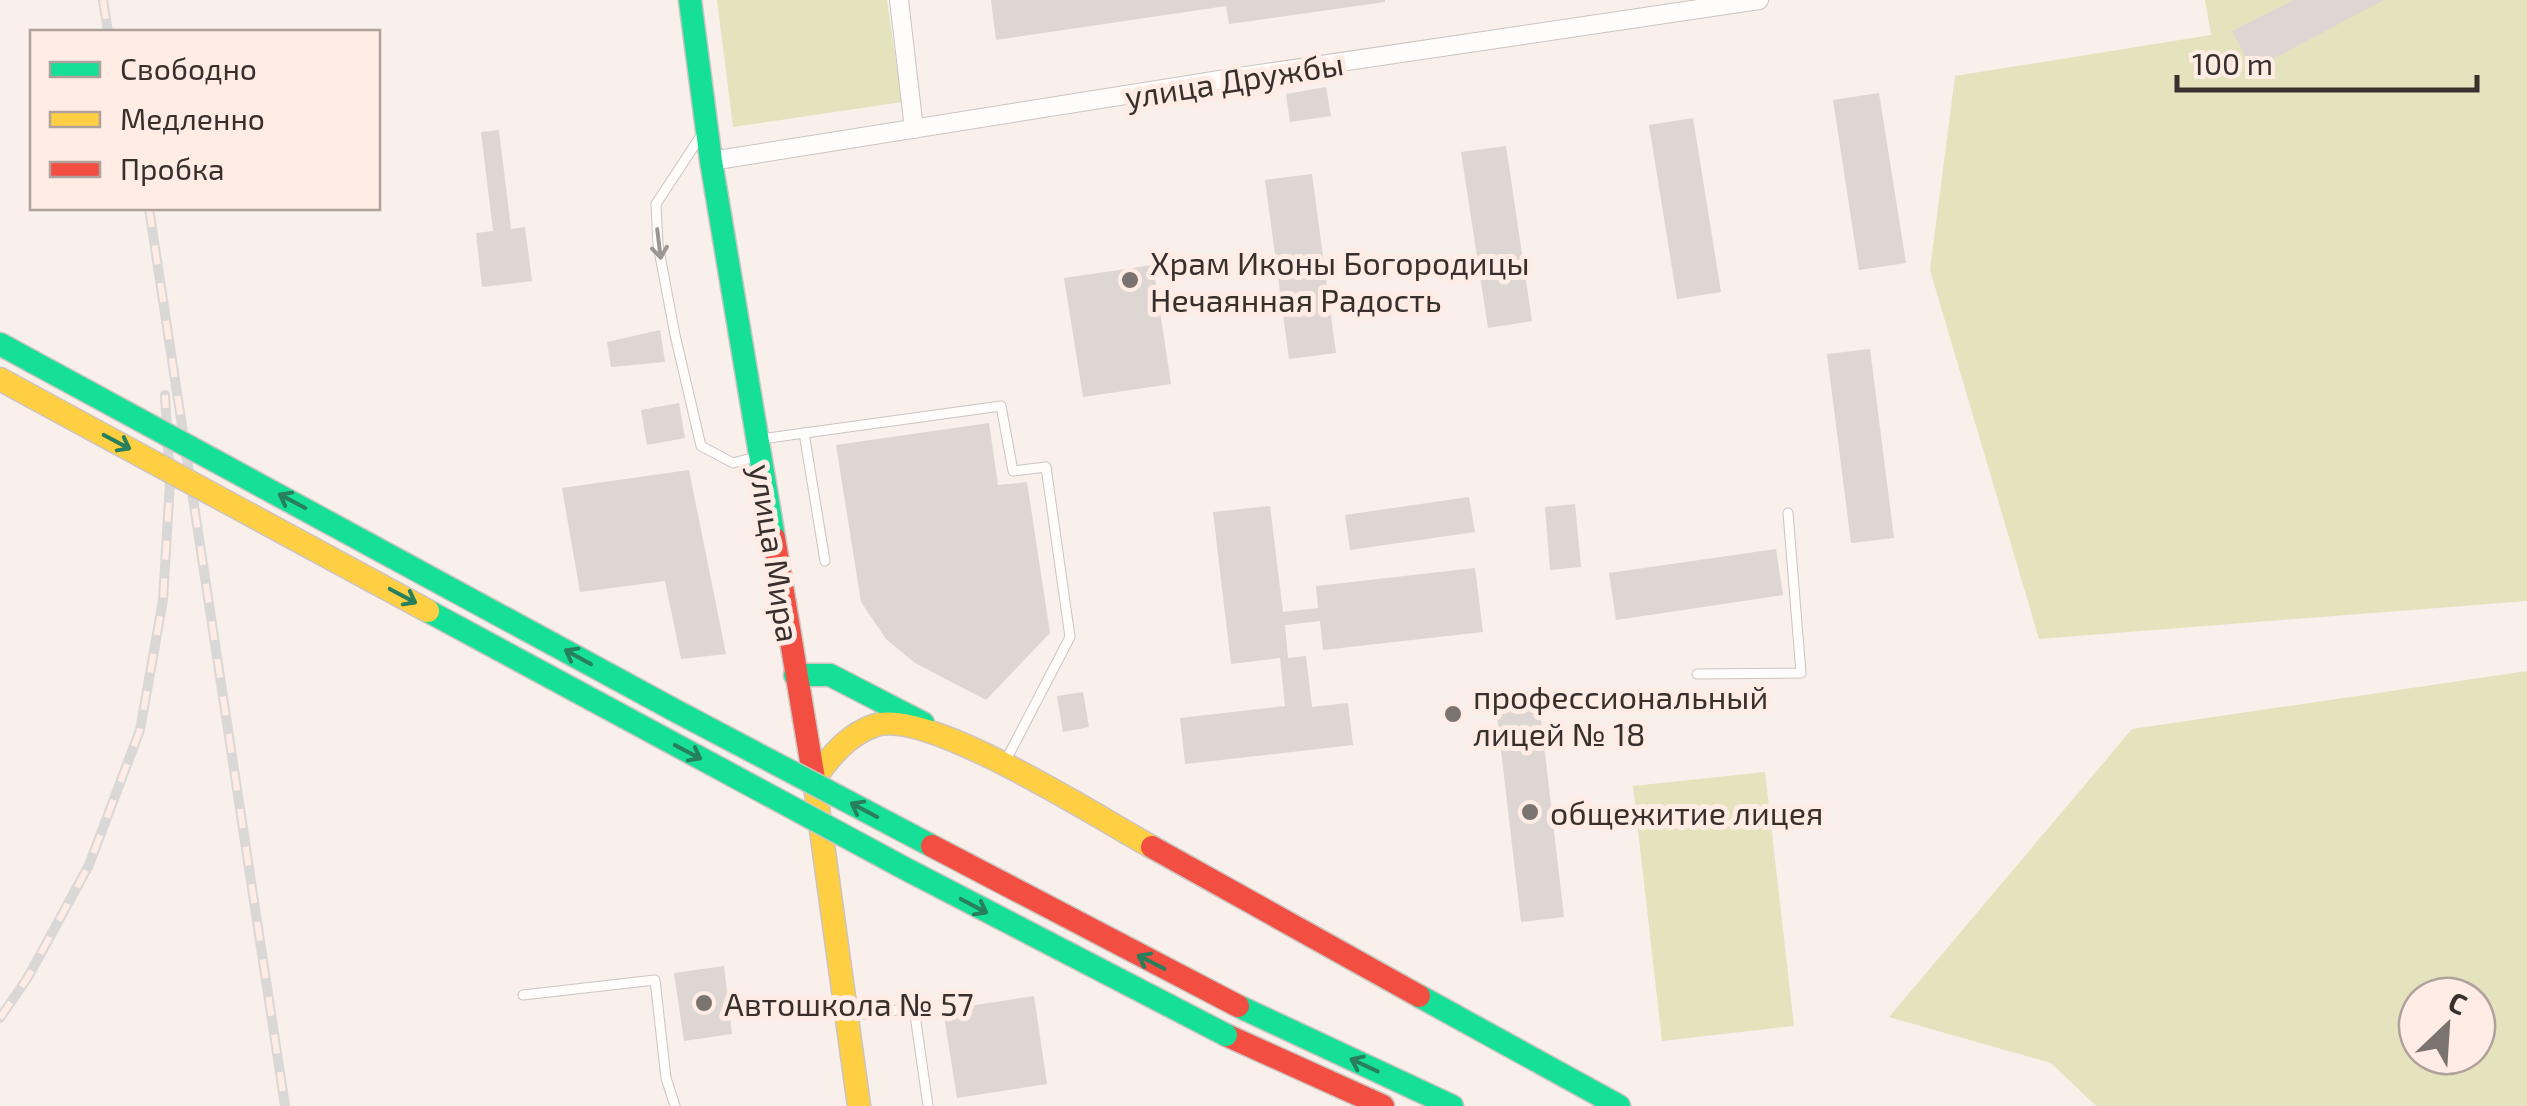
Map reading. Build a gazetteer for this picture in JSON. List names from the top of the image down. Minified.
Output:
{"streets":{"main road":["улица Мира"],"street":["улица Дружбы"]},"crossings":[["улица Дружбы","улица Мира"]],"places":["Храм Иконы Богородицы Нечаянная Радость","профессиональный лицей № 18","общежитие лицея","Автошкола № 57"],"legend":["Свободно","Медленно","Пробка"],"scale_bar":"100 m","north":"top right"}
